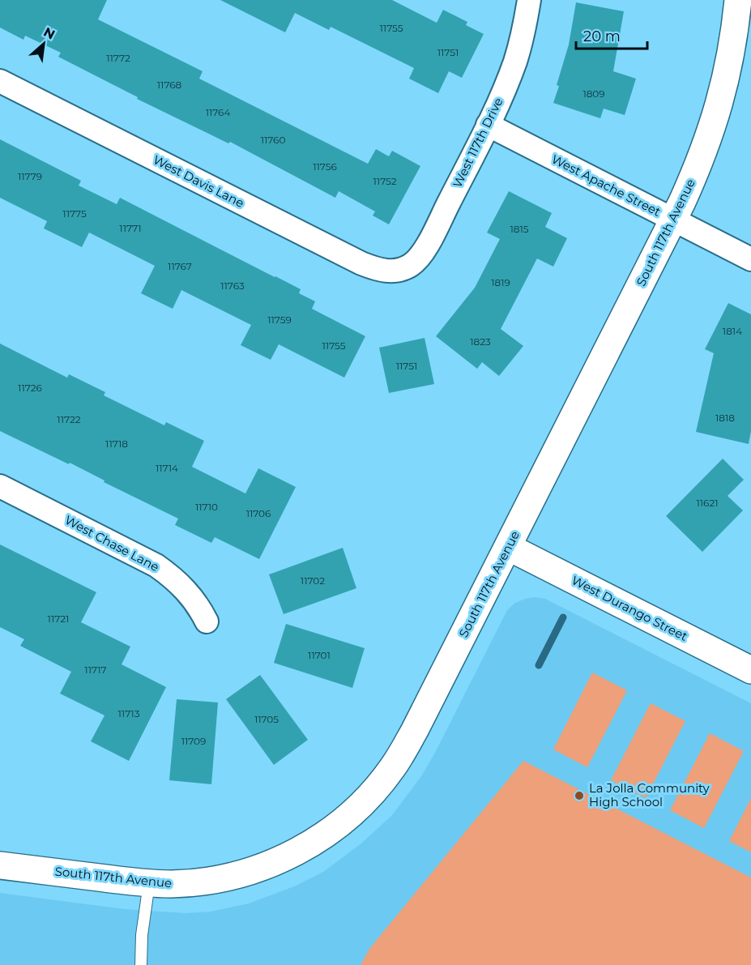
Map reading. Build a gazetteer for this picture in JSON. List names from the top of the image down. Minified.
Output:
{"streets":{"street":["West 117th Drive","West Davis Lane","West Apache Street","South 117th Avenue","West Chase Lane","West Durango Street"]},"crossings":[["West 117th Drive","West Davis Lane"],["West 117th Drive","West Apache Street"],["West Apache Street","South 117th Avenue"],["South 117th Avenue","West Durango Street"]],"places":["La Jolla Community High School"],"house_numbers":["11755","11751","11772","11768","1809","11764","11760","11756","11779","11752","11775","11771","1815","11767","1819","11763","11759","1814","1823","11755","11751","11726","1818","11722","11718","11714","11621","11710","11706","11702","11721","11701","11717","11713","11705","11709"],"scale_bar":"20 m","north":"top right"}
